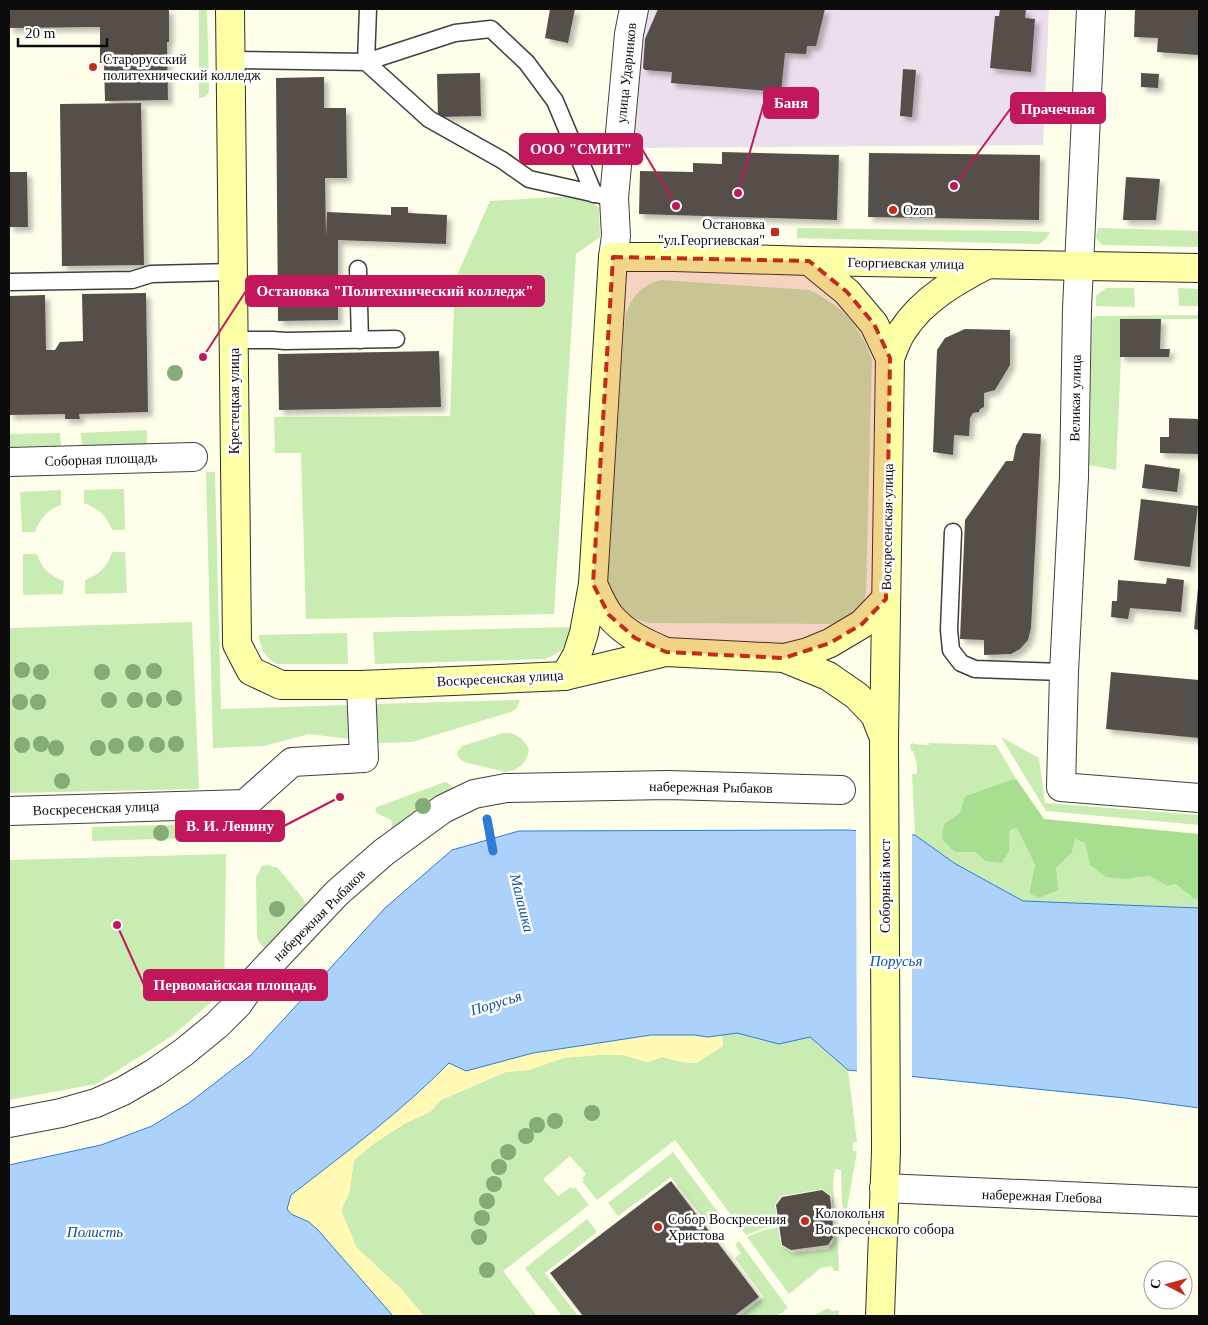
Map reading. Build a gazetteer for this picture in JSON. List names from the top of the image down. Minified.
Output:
{"streets":{"main road":["Георгиевская улица","Крестецкая улица","Воскресенская улица","Соборный мост"],"street":["улица Ударников","Великая улица","Соборная площадь","набережная Рыбаков","набережная Глебова"]},"crossings":[["улица Ударников","Георгиевская улица"],["Георгиевская улица","Великая улица"],["Крестецкая улица","Воскресенская улица"],["Воскресенская улица","Соборный мост"],["Соборный мост","набережная Глебова"]],"water":["Малашка","Порусья","Полисть"],"places":{"other":["Старорусский политехнический колледж","Прачечная","Баня","ООО \"СМИТ\"","Ozon","Остановка \"Политехнический колледж\"","В. И. Ленину","Первомайская площадь","Колокольня Воскресенского собора","Собор Воскресения Христова"],"transit":["Остановка \"ул.Георгиевская\""]},"scale_bar":"20 m","north":"left"}
